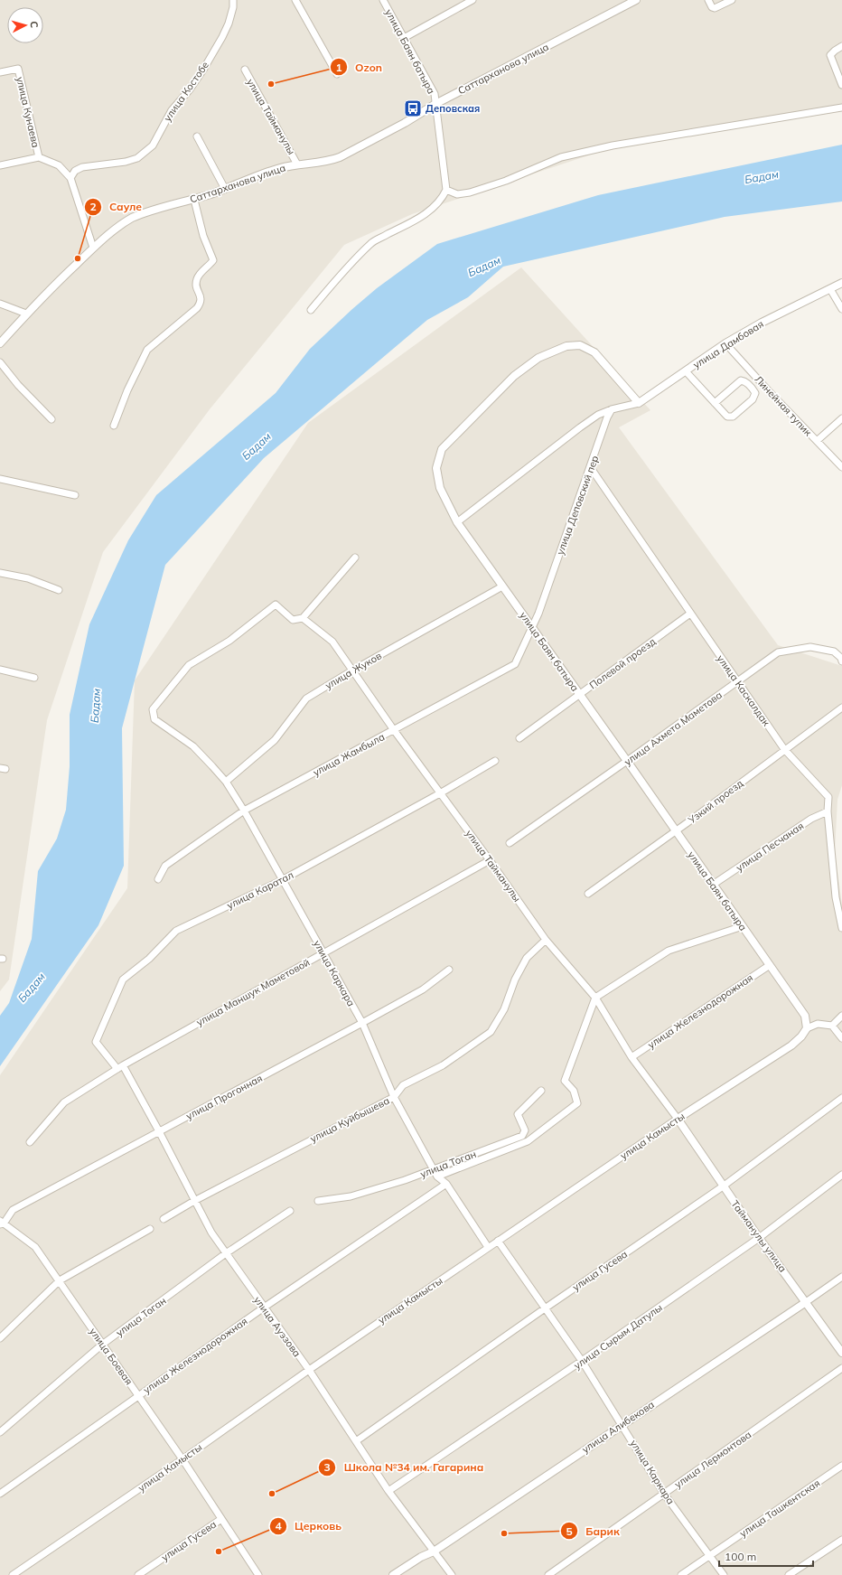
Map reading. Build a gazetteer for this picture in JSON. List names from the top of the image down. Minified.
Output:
{"streets":{"street":["улица Баян батыра","Саттарханова улица","улица Костобе","улица Кунаева","улица Тайманулы","улица Дамбовая","Линейная тупик","улица Деповский пер","Полевой проезд","улица Жуков","улица Каскалдак","улица Ахмета Маметова","улица Жамбыла","Узкий проезд","улица Песчаная","улица Каратал","улица Каркара","улица Маншук Маметовой","улица Железнодорожная","улица Прогонная","улица Куйбышева","улица Камысты","улица Тоган","Тайманулы улица","улица Гусева","улица Ауэзова","улица Сырым Датулы","улица Боевая","улица Алибекова","улица Лермонтова","улица Ташкентская"]},"crossings":[["улица Баян батыра","Саттарханова улица"],["улица Баян батыра","улица Дамбовая"],["улица Баян батыра","улица Деповский пер"],["улица Баян батыра","Полевой проезд"],["улица Баян батыра","улица Жуков"],["улица Баян батыра","улица Ахмета Маметова"],["улица Баян батыра","улица Жамбыла"],["улица Баян батыра","Узкий проезд"],["улица Баян батыра","улица Песчаная"],["улица Баян батыра","улица Железнодорожная"],["улица Баян батыра","улица Камысты"],["Саттарханова улица","улица Кунаева"],["Саттарханова улица","улица Тайманулы"],["улица Костобе","улица Кунаева"],["улица Тайманулы","улица Жуков"],["улица Тайманулы","улица Жамбыла"],["улица Тайманулы","улица Каратал"],["улица Тайманулы","улица Каркара"],["улица Тайманулы","улица Маншук Маметовой"],["улица Тайманулы","улица Железнодорожная"],["улица Тайманулы","улица Куйбышева"],["улица Тайманулы","улица Камысты"],["улица Тайманулы","Тайманулы улица"],["улица Дамбовая","Линейная тупик"],["улица Деповский пер","улица Каскалдак"],["улица Деповский пер","улица Жамбыла"],["Полевой проезд","улица Каскалдак"],["улица Жуков","улица Каркара"],["улица Каскалдак","улица Ахмета Маметова"],["улица Каскалдак","Узкий проезд"],["улица Каскалдак","улица Песчаная"],["улица Жамбыла","улица Каркара"],["улица Каратал","улица Каркара"],["улица Каратал","улица Маншук Маметовой"],["улица Каратал","улица Ауэзова"],["улица Каркара","улица Маншук Маметовой"],["улица Каркара","улица Железнодорожная"],["улица Каркара","улица Прогонная"],["улица Каркара","улица Куйбышева"],["улица Каркара","улица Камысты"],["улица Каркара","улица Тоган"],["улица Каркара","улица Гусева"],["улица Каркара","улица Сырым Датулы"],["улица Каркара","улица Алибекова"],["улица Каркара","улица Лермонтова"],["улица Каркара","улица Ташкентская"],["улица Маншук Маметовой","улица Ауэзова"],["улица Железнодорожная","улица Ауэзова"],["улица Железнодорожная","улица Боевая"],["улица Прогонная","улица Ауэзова"],["улица Прогонная","улица Боевая"],["улица Куйбышева","улица Ауэзова"],["улица Камысты","Тайманулы улица"],["улица Камысты","улица Ауэзова"],["улица Камысты","улица Боевая"],["улица Тоган","улица Ауэзова"],["улица Тоган","улица Боевая"],["Тайманулы улица","улица Гусева"],["Тайманулы улица","улица Сырым Датулы"],["Тайманулы улица","улица Алибекова"],["улица Гусева","улица Ауэзова"],["улица Гусева","улица Боевая"],["улица Ауэзова","улица Сырым Датулы"],["улица Ауэзова","улица Алибекова"]],"water":["Бадам"],"places":{"other":["Ozon","Сауле","Школа №34 им. Гагарина","Барик","Церковь"],"bus stop":["Деповская"]},"scale_bar":"100 m","north":"right"}
